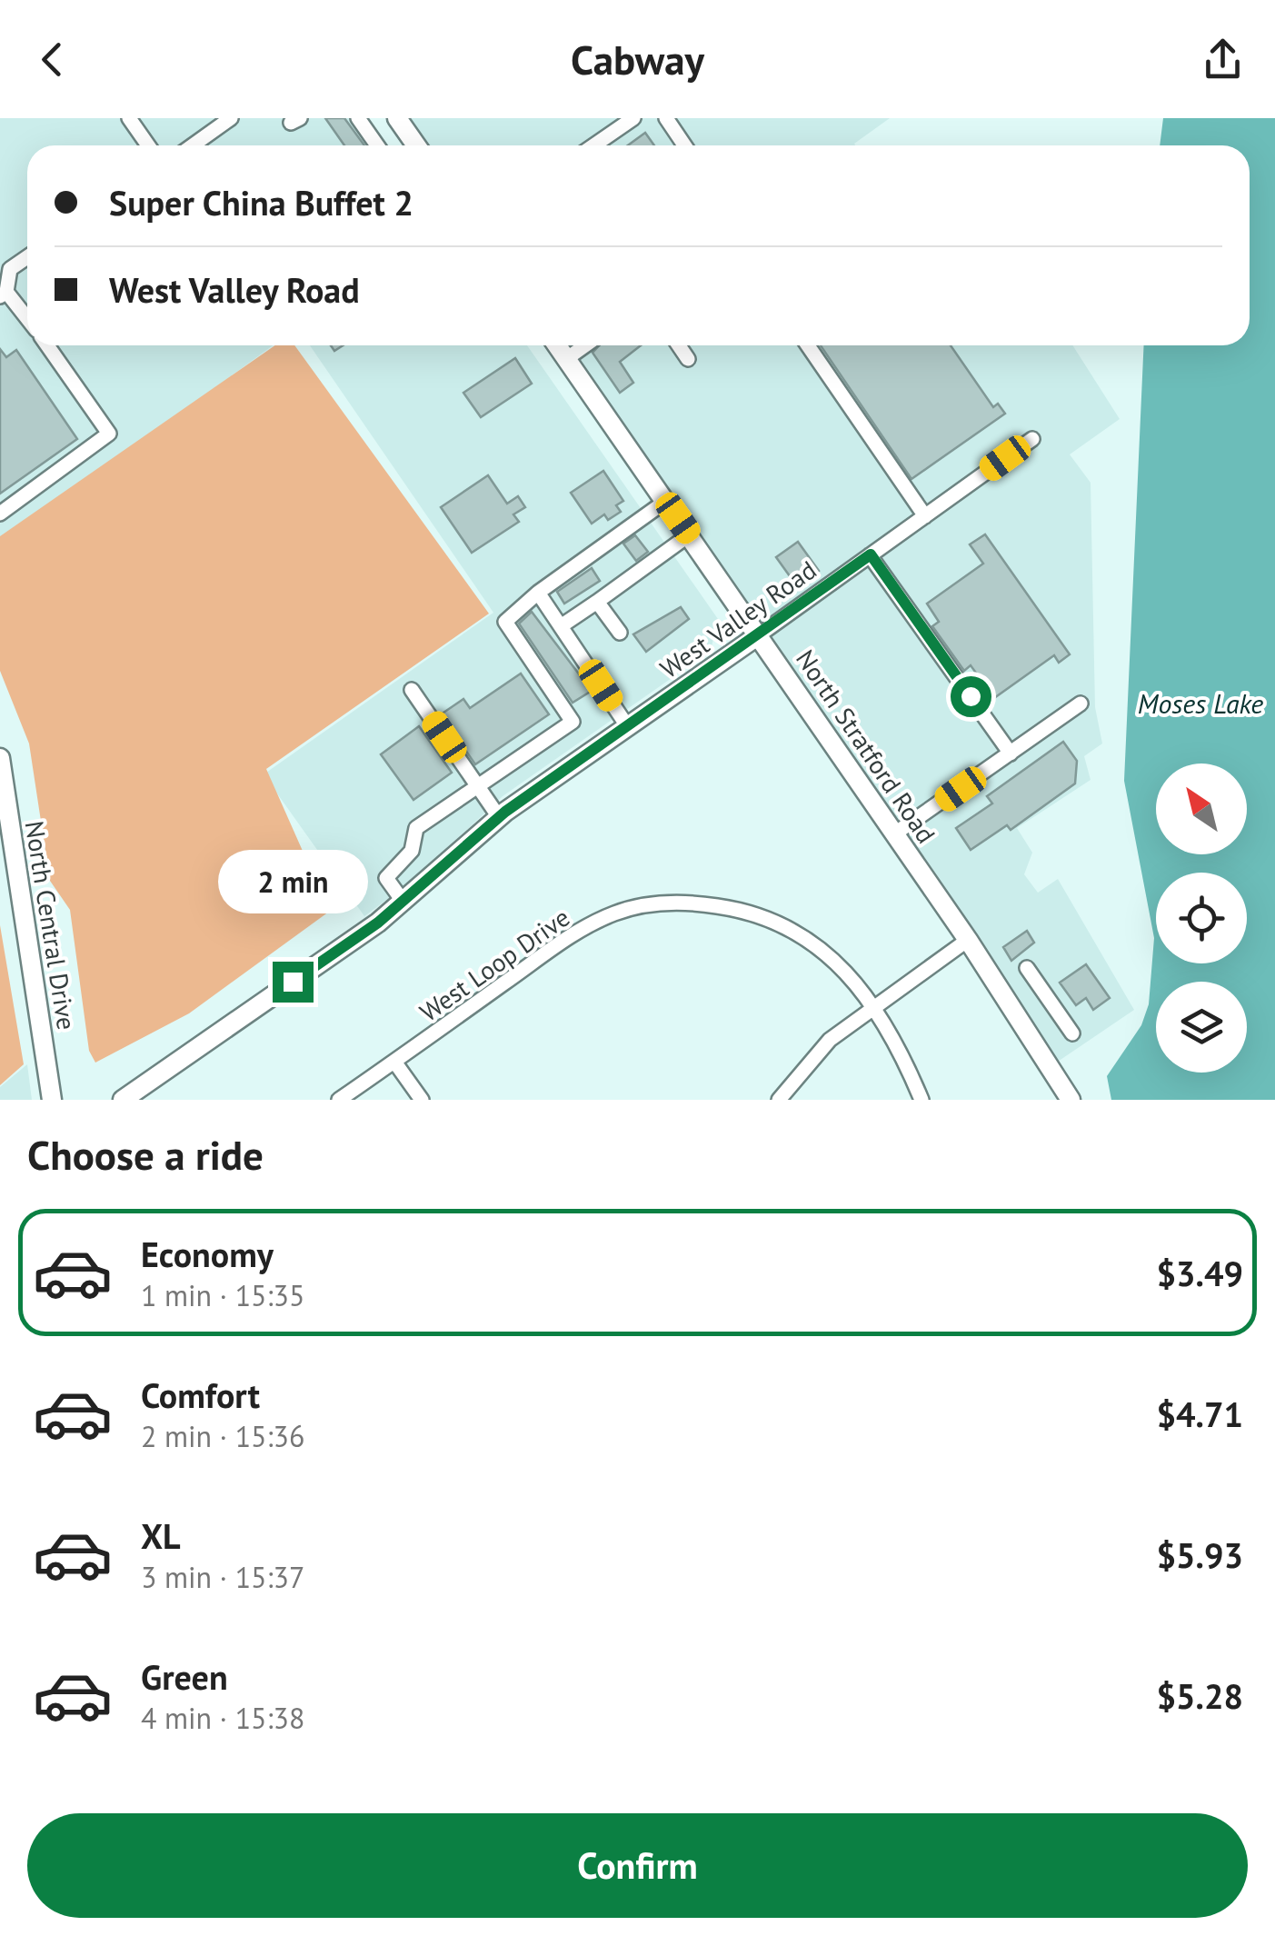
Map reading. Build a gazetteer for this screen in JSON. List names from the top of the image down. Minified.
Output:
{"streets":{"main road":["West Valley Road","North Stratford Road","North Central Drive"],"street":["West Loop Drive"]},"crossings":[["West Valley Road","North Stratford Road"]],"water":["Moses Lake"],"north":"top left","page":{"header":"Cabway","banner":["Super China Buffet 2","West Valley Road"],"bubble":"2 min","heading":"Choose a ride","list":[{"name":"Economy","note":"1 min · 15:35","value":"$3.49"},{"name":"Comfort","note":"2 min · 15:36","value":"$4.71"},{"name":"XL","note":"3 min · 15:37","value":"$5.93"},{"name":"Green","note":"4 min · 15:38","value":"$5.28"}],"buttons":"Confirm"}}
